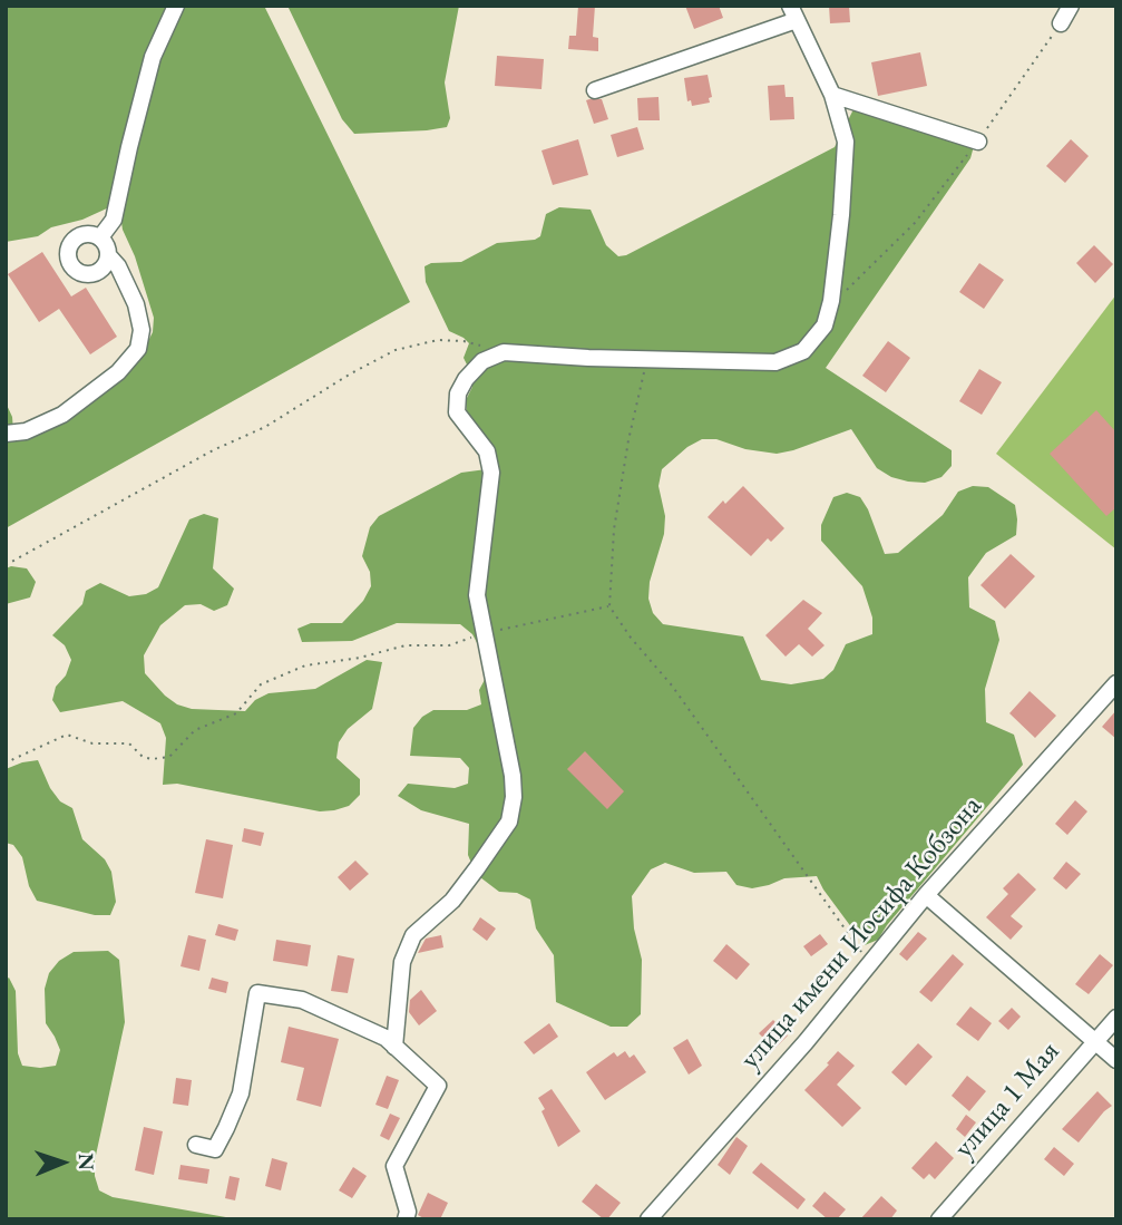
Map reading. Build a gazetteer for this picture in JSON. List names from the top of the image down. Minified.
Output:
{"streets":{"street":["улица имени Иосифа Кобзона","улица 1 Мая"]},"north":"right"}
